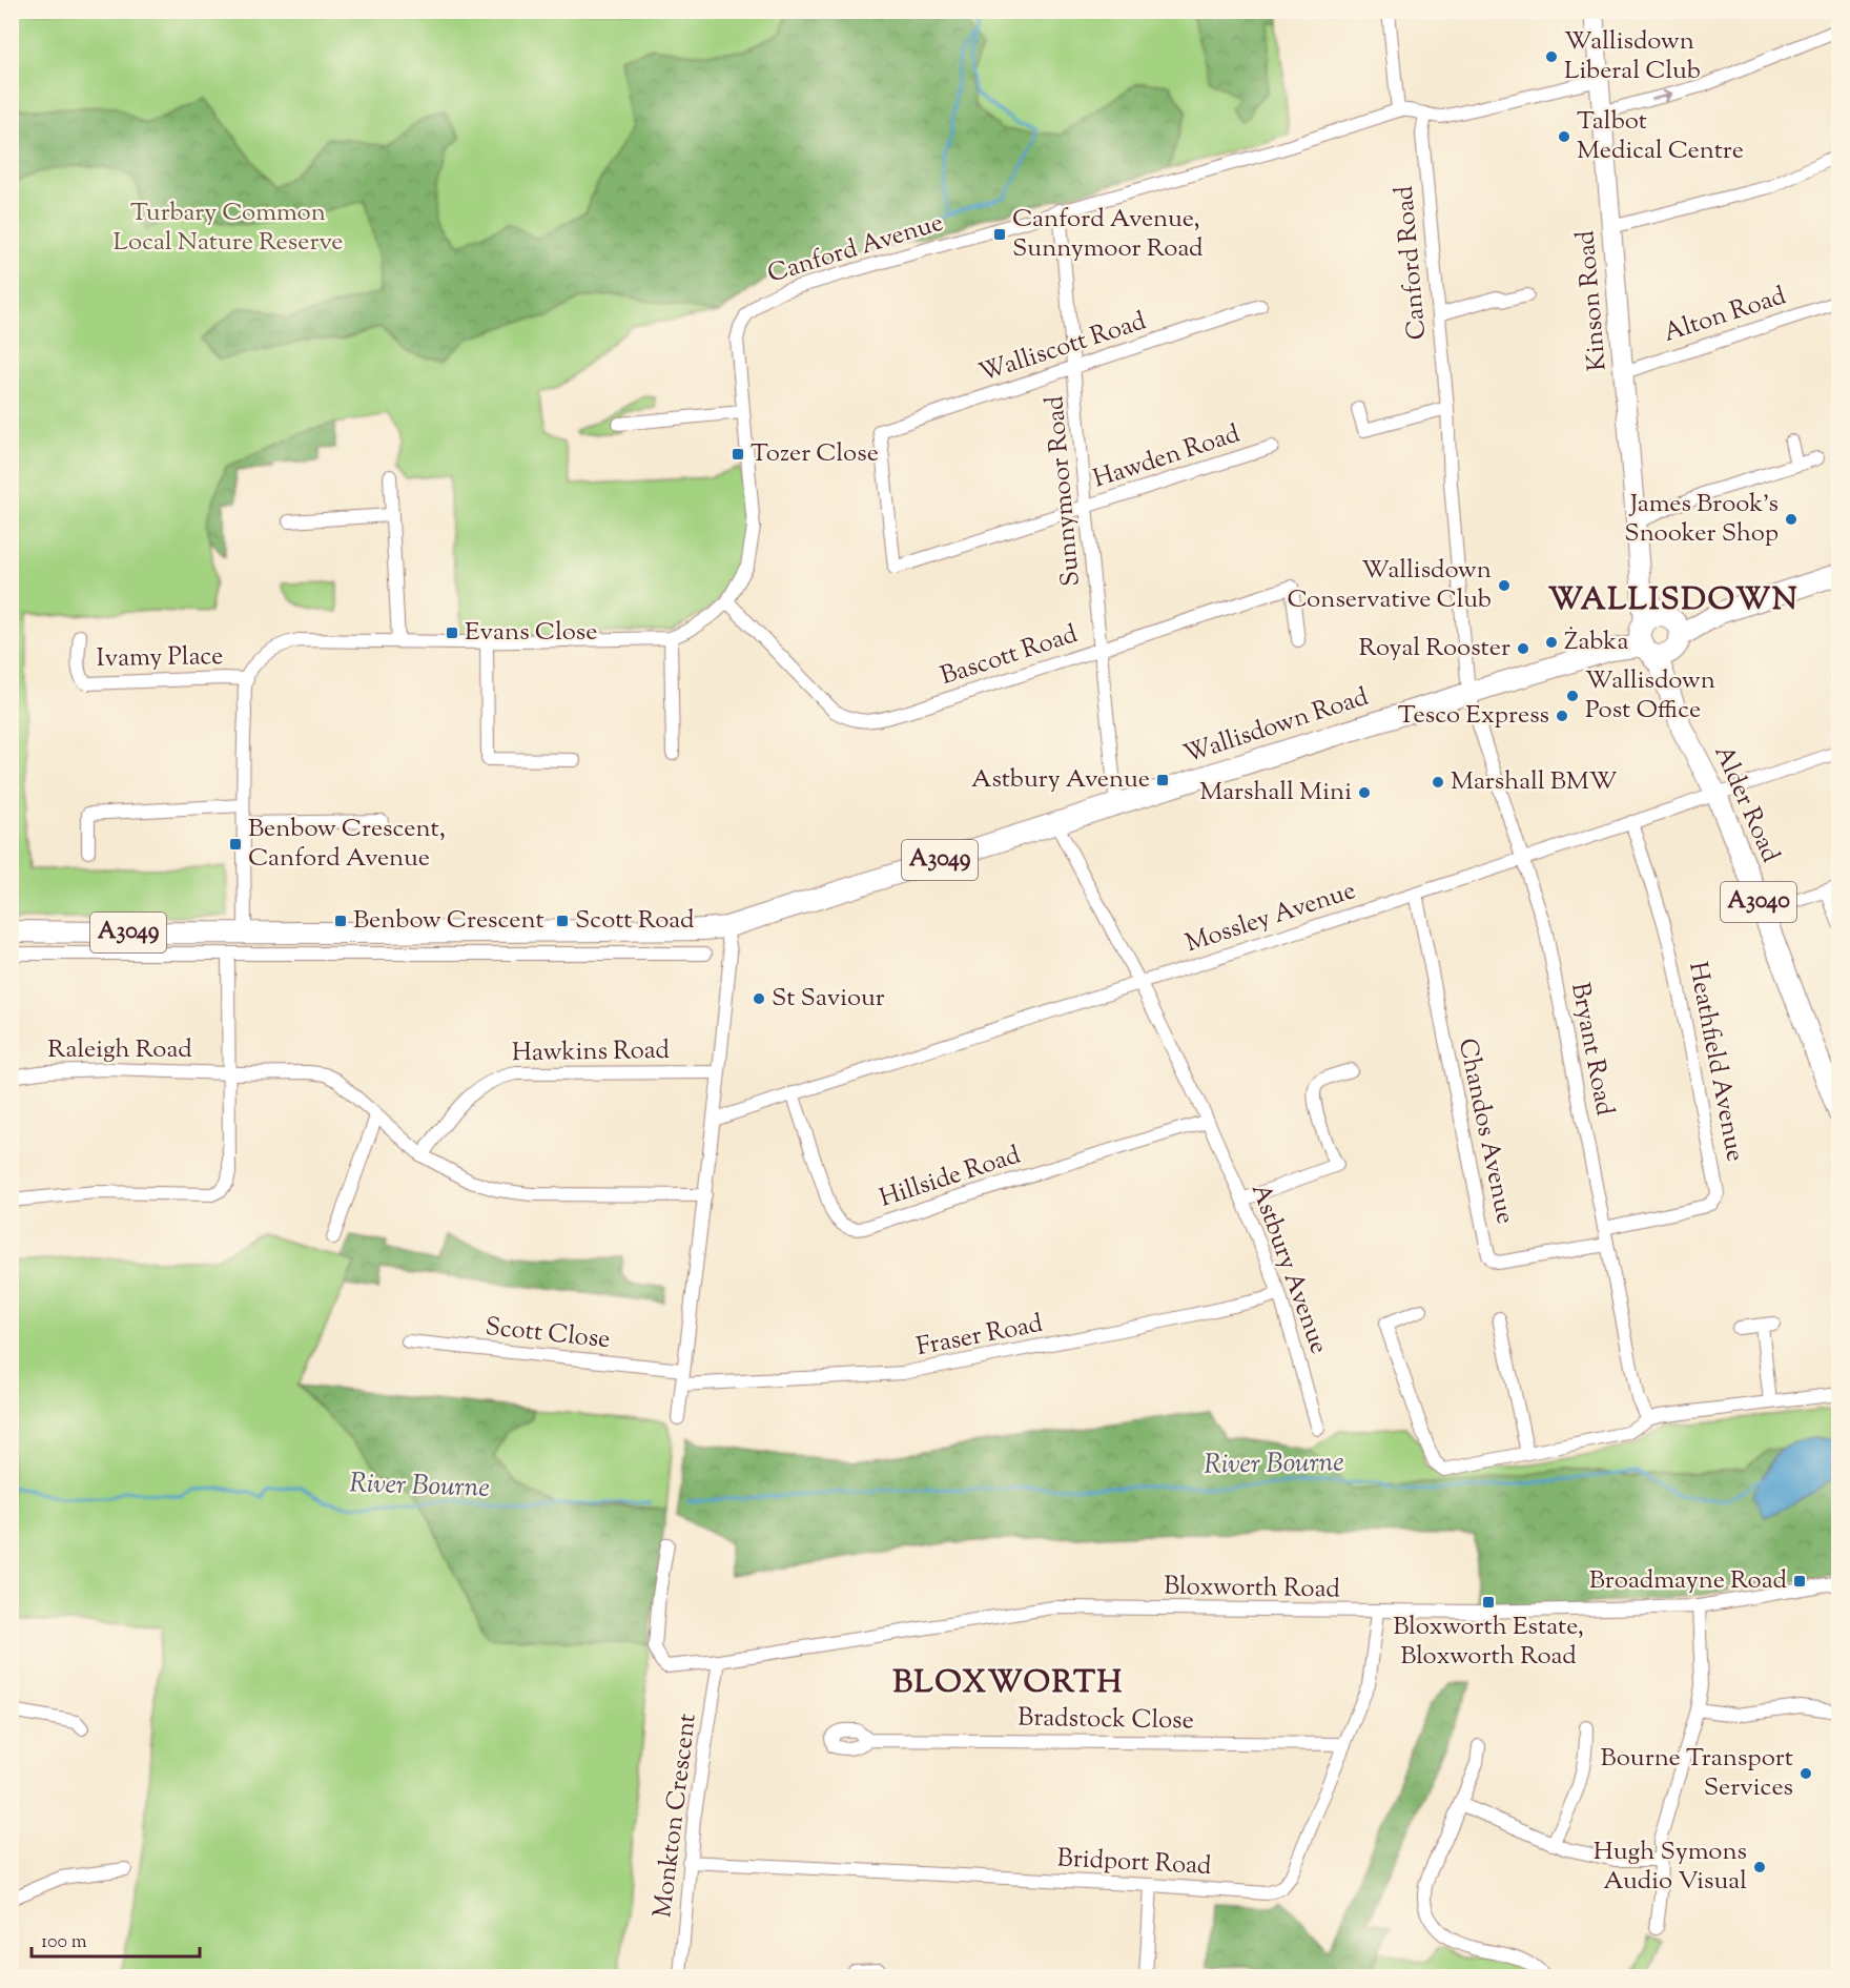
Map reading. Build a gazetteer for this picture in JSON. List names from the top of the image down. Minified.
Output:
{"streets":{"main road":["Wallisdown Road","Alder Road","A3049","A3040"],"street":["Canford Avenue","Canford Road","Kinson Road","Alton Road","Walliscott Road","Hawden Road","Sunnymoor Road","Bascott Road","Ivamy Place","Mossley Avenue","Bryant Road","Raleigh Road","Hawkins Road","Heathfield Avenue","Chandos Avenue","Hillside Road","Astbury Avenue","Scott Close","Fraser Road","Bloxworth Road","Bradstock Close","Monkton Crescent","Bridport Road"]},"crossings":[["Canford Avenue","Canford Road"],["Canford Avenue","Kinson Road"],["Canford Avenue","Sunnymoor Road"],["Canford Avenue","Bascott Road"],["Canford Avenue","Ivamy Place"],["Canford Road","Wallisdown Road"],["Canford Road","Bryant Road"],["Kinson Road","Alton Road"],["Kinson Road","Wallisdown Road"],["Kinson Road","Alder Road"],["Walliscott Road","Hawden Road"],["Walliscott Road","Sunnymoor Road"],["Hawden Road","Sunnymoor Road"],["Sunnymoor Road","Bascott Road"],["Sunnymoor Road","Wallisdown Road"],["Wallisdown Road","Alder Road"],["Wallisdown Road","Bryant Road"],["Wallisdown Road","Astbury Avenue"],["Alder Road","Mossley Avenue"],["Mossley Avenue","Bryant Road"],["Mossley Avenue","Heathfield Avenue"],["Mossley Avenue","Chandos Avenue"],["Mossley Avenue","Hillside Road"],["Mossley Avenue","Astbury Avenue"],["Bryant Road","Heathfield Avenue"],["Bryant Road","Chandos Avenue"],["Raleigh Road","Hawkins Road"],["Hillside Road","Astbury Avenue"],["Astbury Avenue","Fraser Road"],["Bloxworth Road","Monkton Crescent"],["Bloxworth Road","Bridport Road"],["Bradstock Close","Bridport Road"],["Monkton Crescent","Bridport Road"]],"districts":["WALLISDOWN","BLOXWORTH"],"water":["River Bourne"],"parks":["Turbary Common Local Nature Reserve"],"places":{"other":["Wallisdown Liberal Club","Talbot Medical Centre","James Brook's Snooker Shop","Wallisdown Conservative Club","Żabka","Royal Rooster","Wallisdown Post Office","Tesco Express","Marshall BMW","Marshall Mini","St Saviour","Bourne Transport Services","Hugh Symons Audio Visual"],"transit":["Canford Avenue, Sunnymoor Road","Tozer Close","Evans Close","Astbury Avenue","Benbow Crescent, Canford Avenue","Benbow Crescent","Scott Road","Broadmayne Road","Bloxworth Estate, Bloxworth Road"]},"scale_bar":"100 m"}
